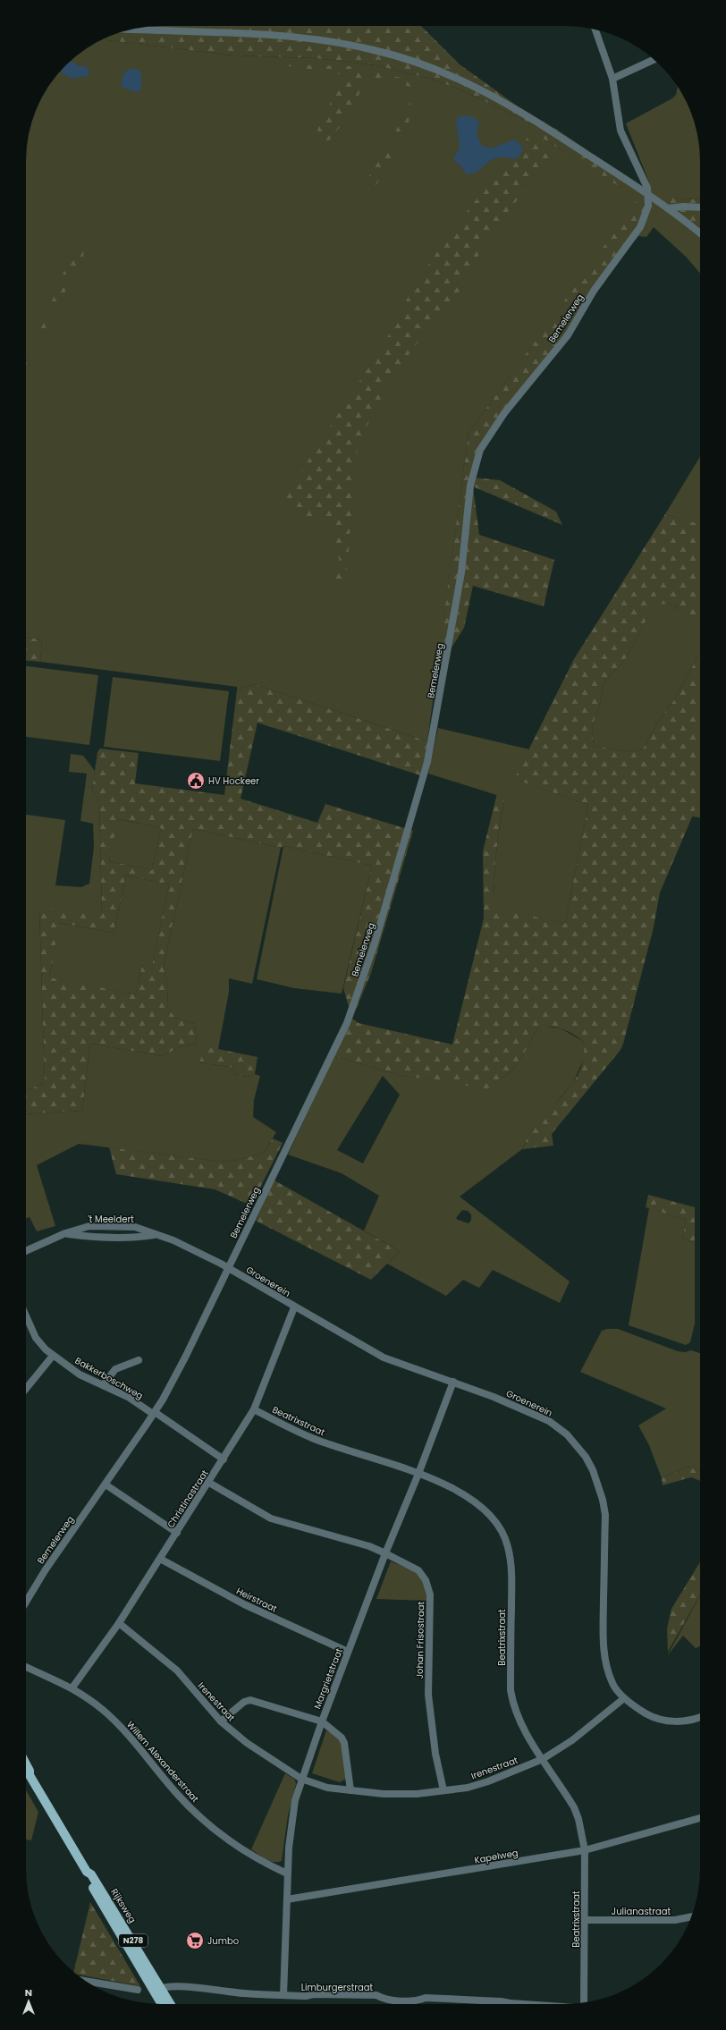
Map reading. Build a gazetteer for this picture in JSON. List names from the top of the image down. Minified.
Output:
{"streets":{"main road":["Rijksweg","N278"],"street":["Bemelerweg","'t Meeldert","Groenerein","Bakkerboschweg","Beatrixstraat","Christinastraat","Heirstraat","Johan Frisostraat","Margrietstraat","Irenestraat","Willem Alexanderstraat","Kapelweg","Julianastraat","Limburgerstraat"]},"crossings":[["Bemelerweg","'t Meeldert"],["Bemelerweg","Groenerein"],["Bemelerweg","Bakkerboschweg"],["'t Meeldert","Groenerein"],["Groenerein","Christinastraat"],["Groenerein","Margrietstraat"],["Groenerein","Irenestraat"],["Beatrixstraat","Christinastraat"],["Beatrixstraat","Margrietstraat"],["Beatrixstraat","Irenestraat"],["Beatrixstraat","Kapelweg"],["Beatrixstraat","Julianastraat"],["Christinastraat","Heirstraat"],["Christinastraat","Johan Frisostraat"],["Christinastraat","Irenestraat"],["Christinastraat","Willem Alexanderstraat"],["Heirstraat","Margrietstraat"],["Johan Frisostraat","Margrietstraat"],["Johan Frisostraat","Irenestraat"],["Margrietstraat","Irenestraat"],["Margrietstraat","Willem Alexanderstraat"],["Margrietstraat","Kapelweg"],["Margrietstraat","Limburgerstraat"],["Rijksweg","Limburgerstraat"]],"places":{"public building":["HV Hockeer"],"supermarket":["Jumbo"]},"north":"top"}
